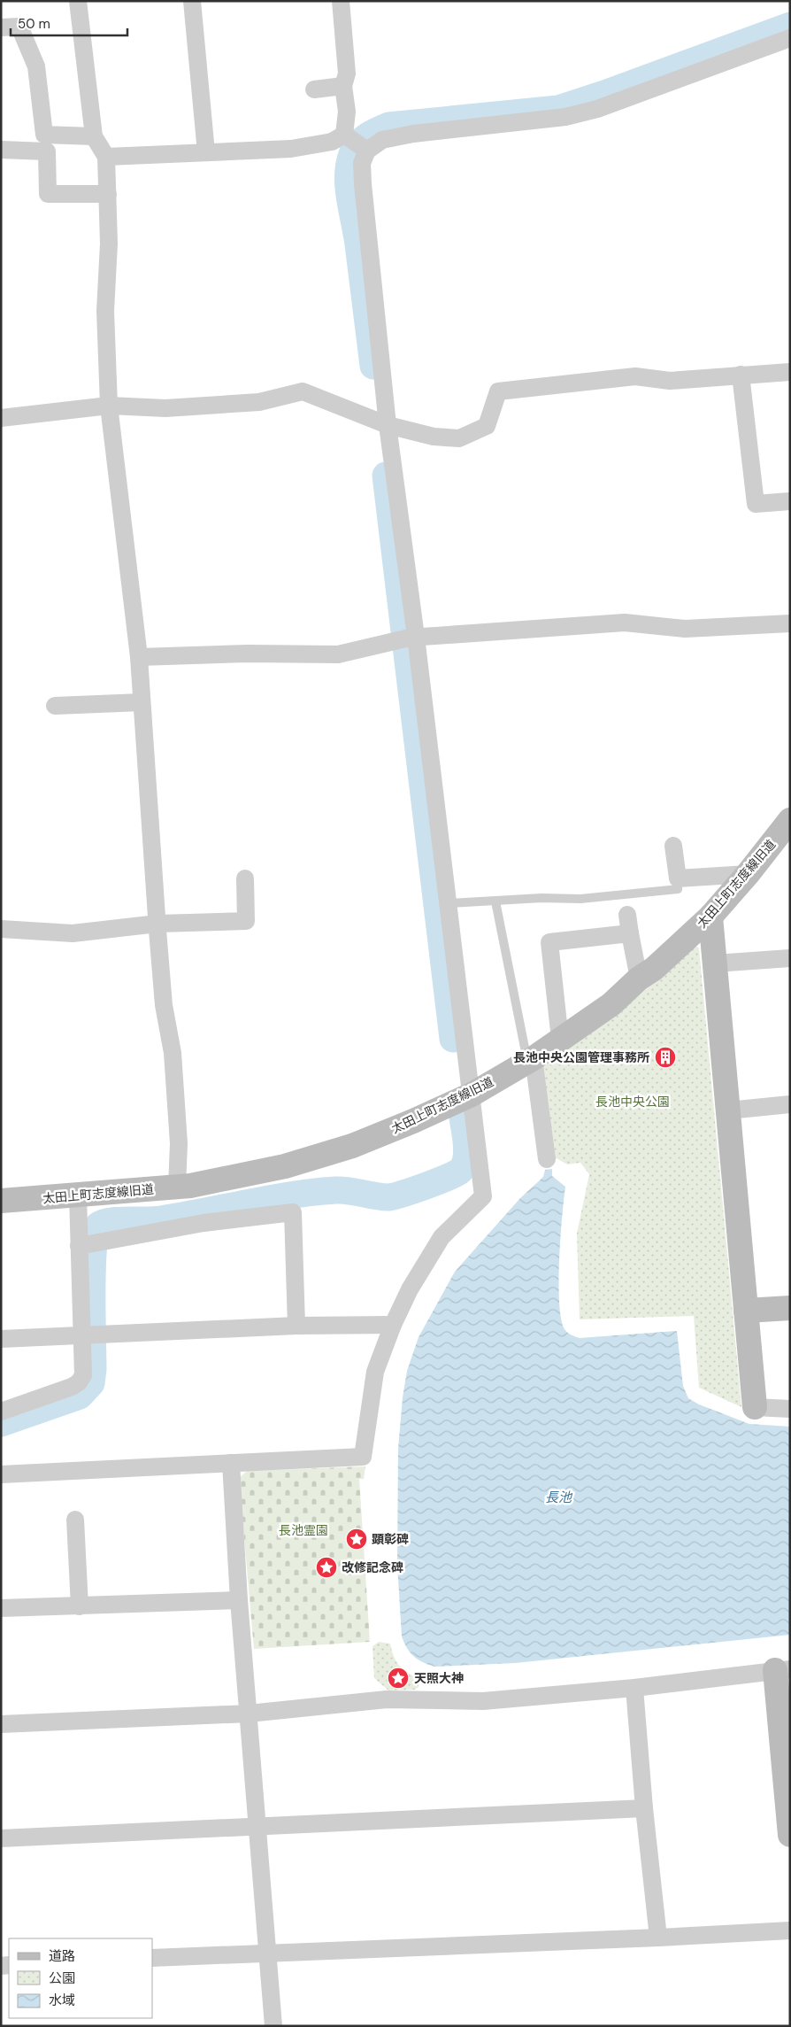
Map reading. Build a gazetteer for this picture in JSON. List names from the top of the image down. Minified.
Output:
{"streets":{"street":["太田上町志度線旧道"]},"water":["長池"],"parks":["長池中央公園","長池霊園"],"places":{"building":["長池中央公園管理事務所"],"place":["顕彰碑","改修記念碑","天照大神"]},"legend":["道路","公園","水域"],"scale_bar":"50 m"}
